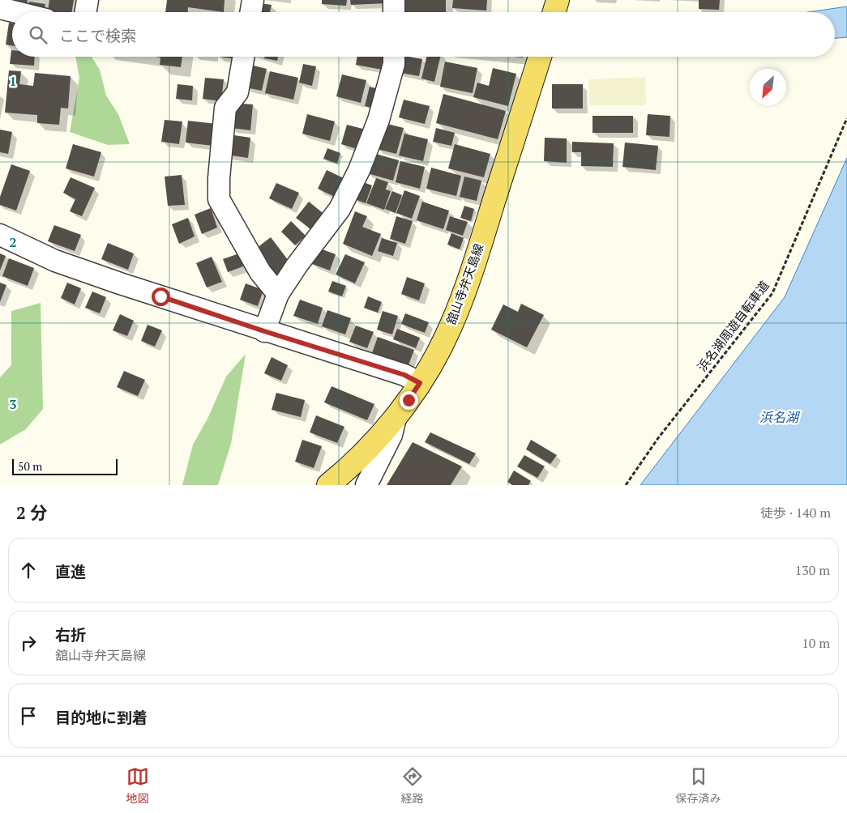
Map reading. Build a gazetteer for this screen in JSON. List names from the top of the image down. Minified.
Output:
{"streets":{"main road":["舘山寺弁天島線"],"path":["浜名湖周遊自転車道"]},"water":["浜名湖"],"scale_bar":"50 m","north":"bottom left","page":{"search":"ここで検索","scale":"50 m","heading":["2 分","徒歩 · 140 m"],"list":[["直進","130 m"],["右折","舘山寺弁天島線","10 m"],"目的地に到着"],"nav":["地図","経路","保存済み"]},"grid":{"rows":["1","2","3"]}}
